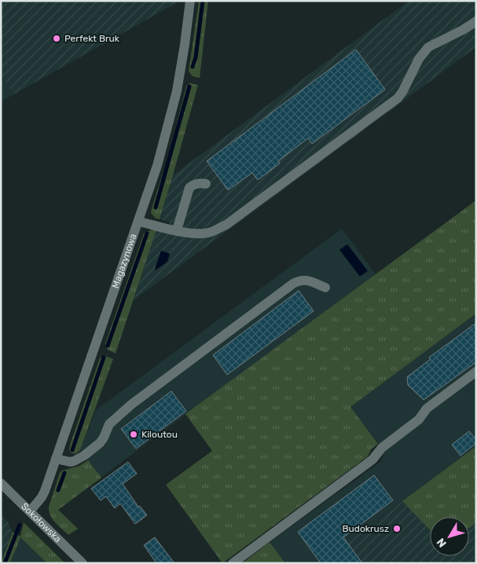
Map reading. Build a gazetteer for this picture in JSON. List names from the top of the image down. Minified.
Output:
{"streets":{"street":["Magazynowa","Sokołowska"]},"crossings":[["Magazynowa","Sokołowska"]],"places":["Perfekt Bruk","Kiloutou","Budokrusz"],"north":"bottom left"}
